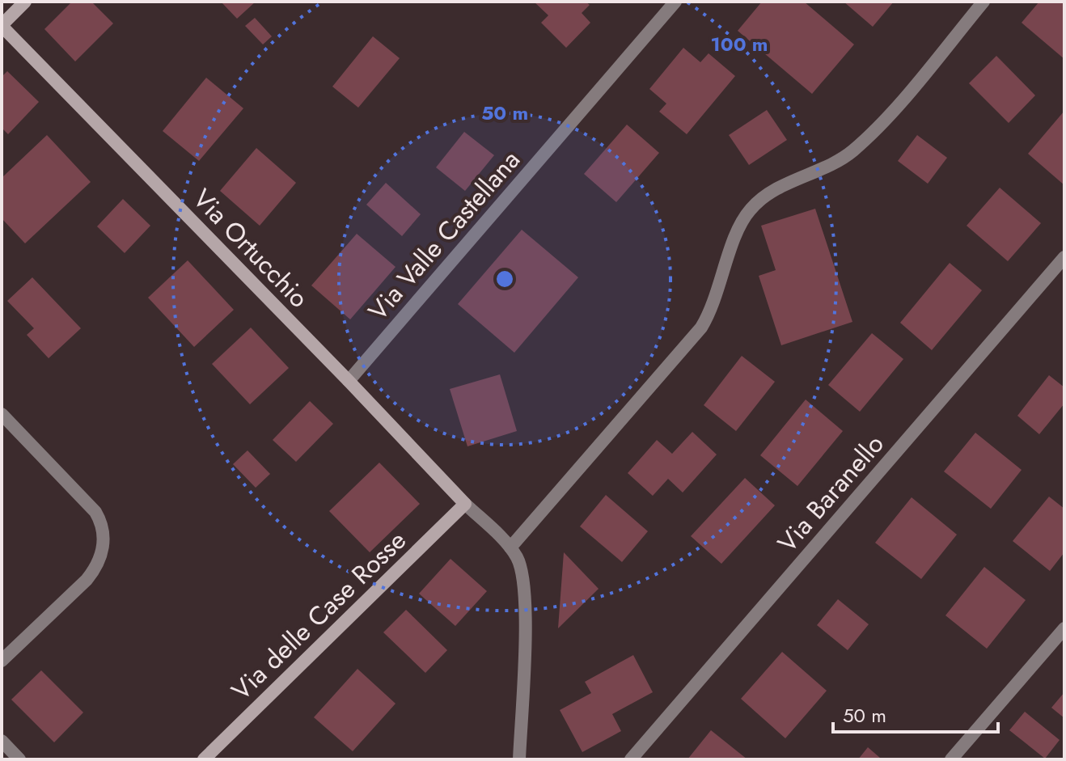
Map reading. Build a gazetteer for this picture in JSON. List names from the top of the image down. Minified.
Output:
{"streets":{"street":["Via Valle Castellana","Via Ortucchio","Via Baranello","Via delle Case Rosse"]},"crossings":[["Via Valle Castellana","Via Ortucchio"],["Via Ortucchio","Via delle Case Rosse"]],"scale_bar":"50 m","rings":["100 m","50 m"]}
